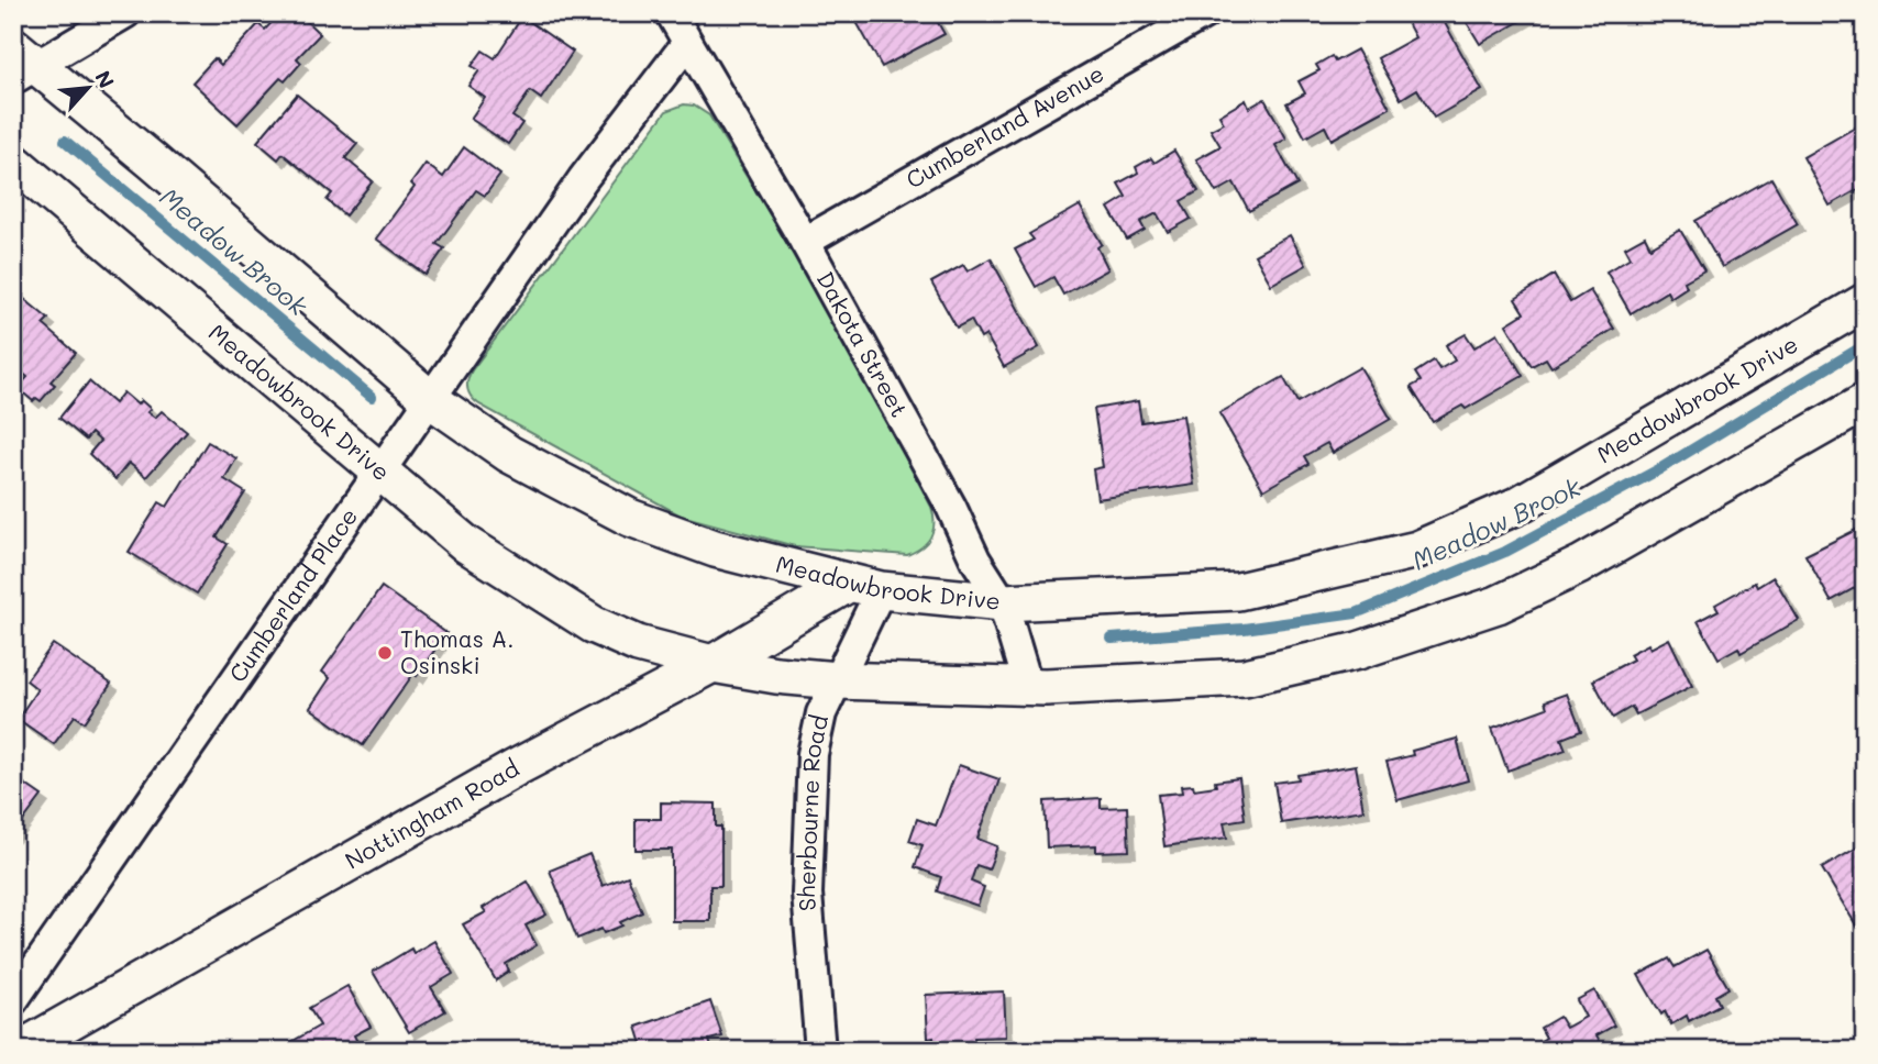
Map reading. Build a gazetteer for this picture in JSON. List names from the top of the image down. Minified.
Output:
{"streets":{"street":["Cumberland Avenue","Dakota Street","Meadowbrook Drive","Cumberland Place","Sherbourne Road","Nottingham Road"]},"crossings":[["Cumberland Avenue","Dakota Street"],["Dakota Street","Meadowbrook Drive"],["Dakota Street","Cumberland Place"],["Meadowbrook Drive","Cumberland Place"],["Meadowbrook Drive","Sherbourne Road"],["Meadowbrook Drive","Nottingham Road"],["Sherbourne Road","Nottingham Road"]],"water":["Meadow Brook"],"places":["Thomas A. Osinski"],"north":"top right"}
